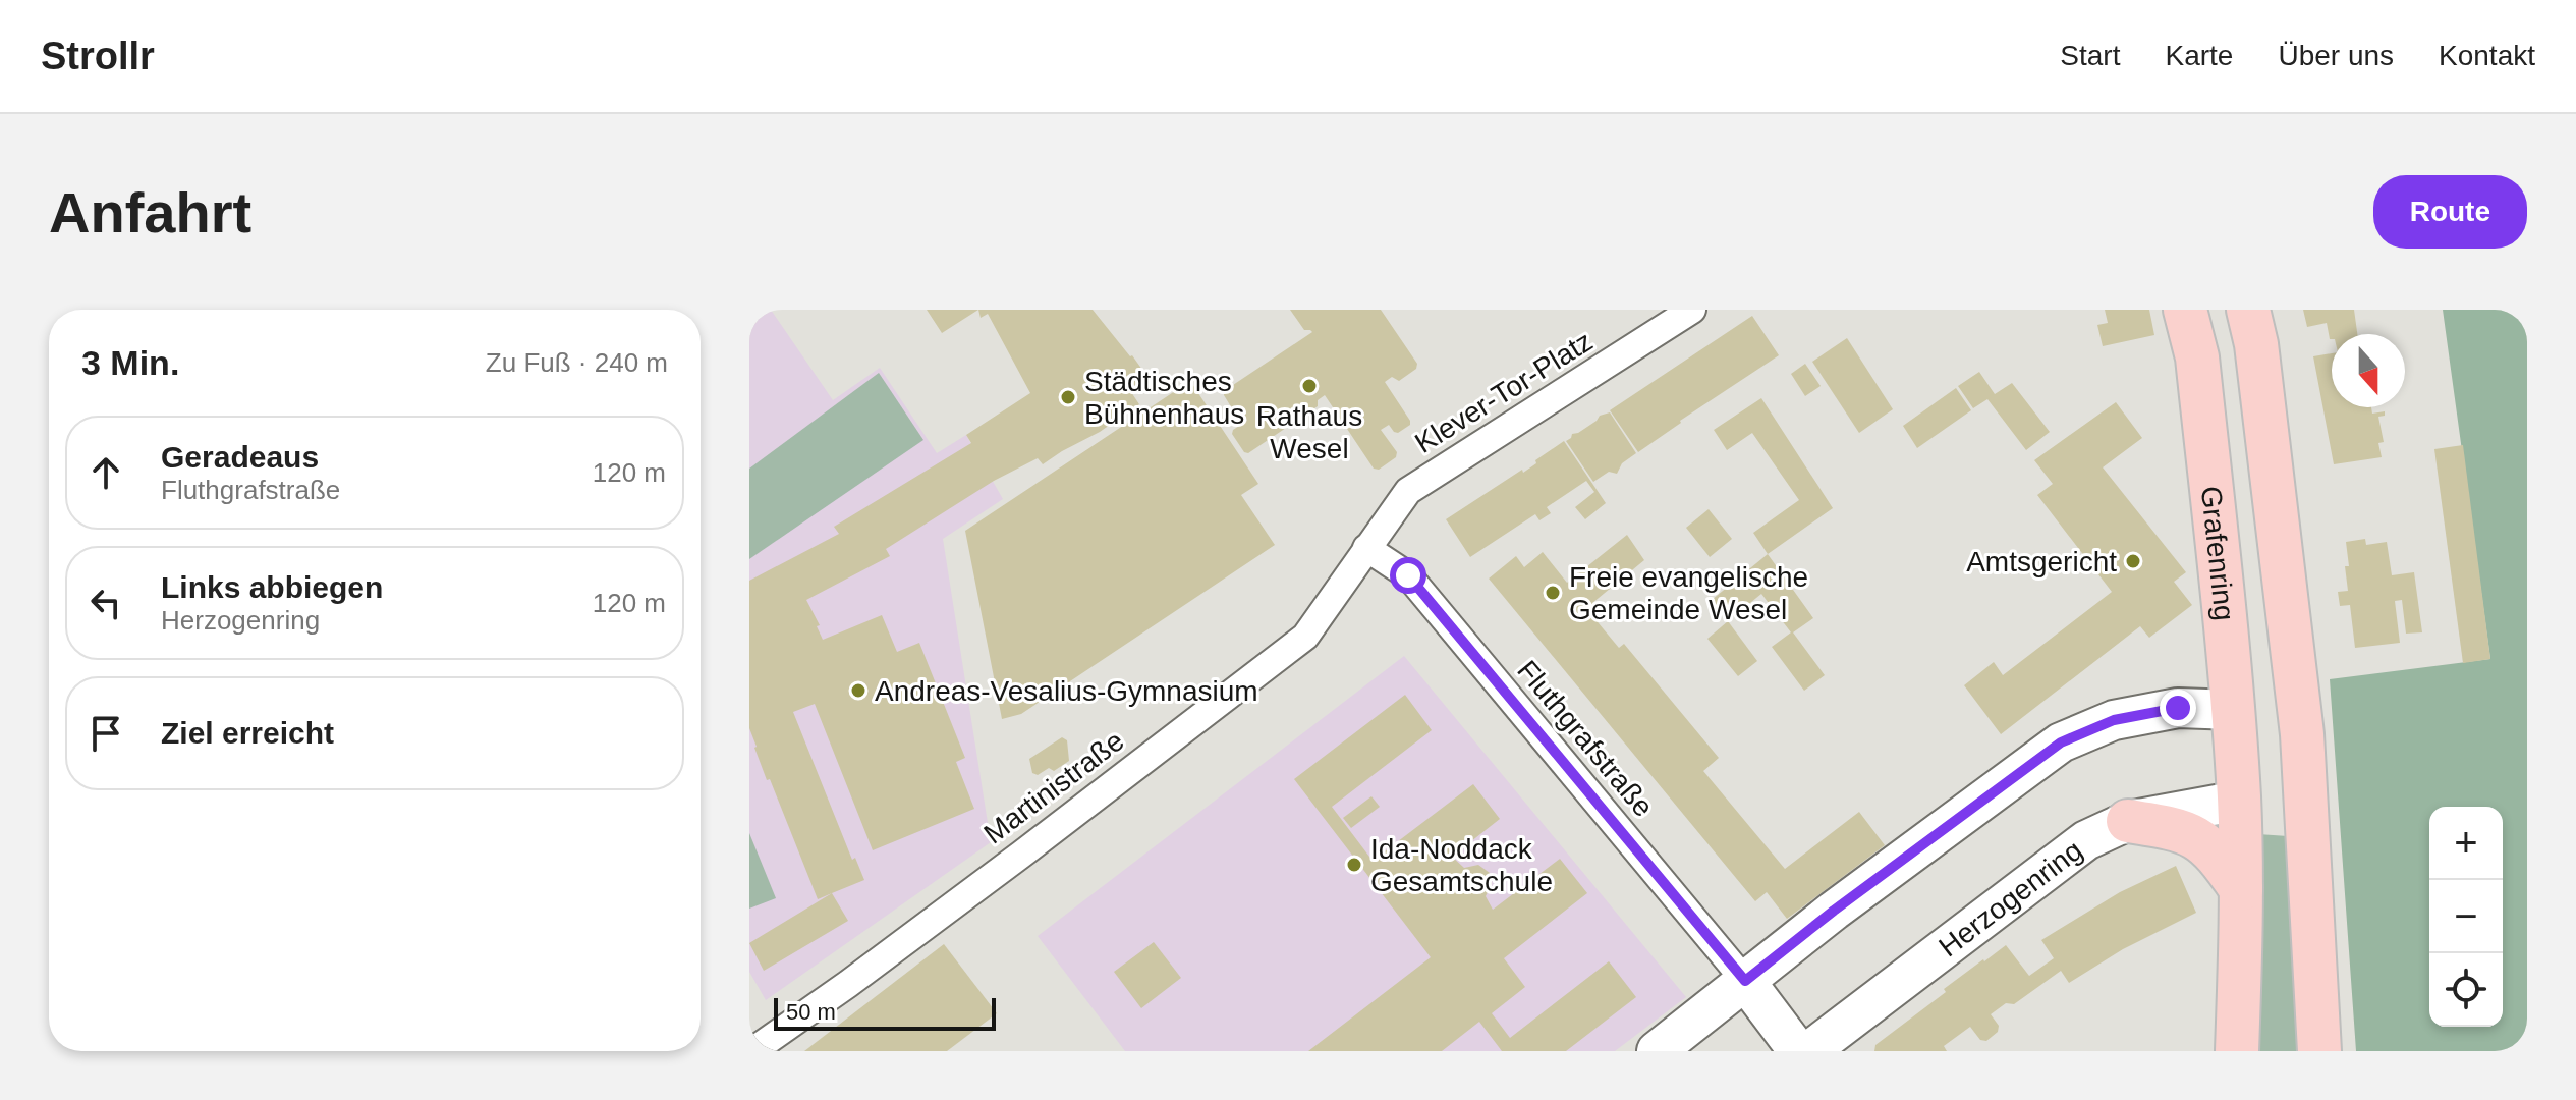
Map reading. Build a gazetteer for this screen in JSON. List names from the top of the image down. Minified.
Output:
{"streets":{"main road":["Grafenring","Herzogenring"],"street":["Klever-Tor-Platz","Fluthgrafstraße","Martinistraße"]},"crossings":[["Klever-Tor-Platz","Fluthgrafstraße"],["Klever-Tor-Platz","Martinistraße"],["Grafenring","Herzogenring"],["Fluthgrafstraße","Martinistraße"]],"places":["Rathaus Wesel","Städtisches Bühnenhaus","Amtsgericht","Freie evangelische Gemeinde Wesel","Andreas-Vesalius-Gymnasium","Ida-Noddack Gesamtschule"],"scale_bar":"50 m","north":"bottom","page":{"header":"Strollr","nav":["Start","Karte","Über uns","Kontakt"],"buttons":"Route","title":"Anfahrt","heading":["3 Min.","Zu Fuß · 240 m"],"list":[["Geradeaus","Fluthgrafstraße","120 m"],["Links abbiegen","Herzogenring","120 m"],"Ziel erreicht"],"map_buttons":["+","−"],"scale":"50 m"}}
